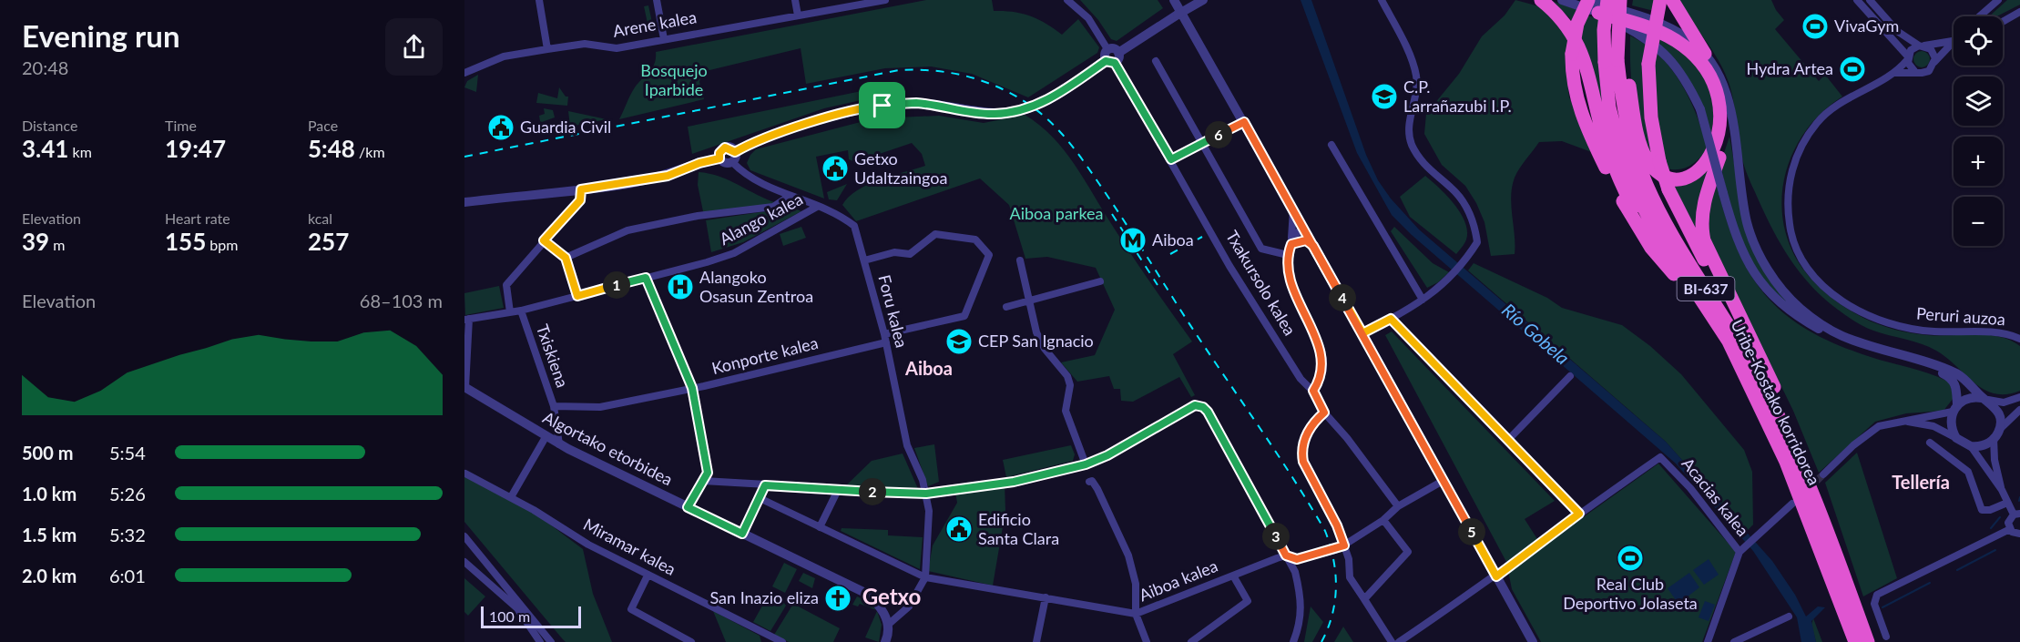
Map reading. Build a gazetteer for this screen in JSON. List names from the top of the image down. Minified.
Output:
{"streets":{"highway":["BI-637","Uribe-Kostako korridorea"],"street":["Arene kalea","Alango kalea","Txakursolo kalea","Foru kalea","Peruri auzoa","Txiskiena","Konporte kalea","Algortako etorbidea","Acacias kalea","Miramar kalea","Aiboa kalea"]},"crossings":[["Alango kalea","Foru kalea"],["Alango kalea","Txiskiena"],["Txakursolo kalea","Aiboa kalea"],["Foru kalea","Konporte kalea"],["Foru kalea","Algortako etorbidea"],["Foru kalea","Aiboa kalea"],["Txiskiena","Konporte kalea"],["Txiskiena","Algortako etorbidea"]],"districts":["Aiboa","Tellería","Getxo"],"water":["Río Gobela"],"parks":["Bosquejo Iparbide","Aiboa parkea"],"places":{"sports":["VivaGym","Hydra Artea","Real Club Deportivo Jolaseta"],"school or university":["C.P. Larrañazubi I.P.","CEP San Ignacio"],"public building":["Guardia Civil","Getxo Udaltzaingoa","Edificio Santa Clara"],"metro station":["Aiboa"],"hospital":["Alangoko Osasun Zentroa"],"church":["San Inazio eliza"]},"scale_bar":"100 m","page":{"heading":["Evening run","20:48"],"map_buttons":["+","−"],"stats":[["Distance","3.41 km"],["Time","19:47"],["Pace","5:48 /km"],["Elevation","39 m"],["Heart rate","155 bpm"],["kcal","257"]],"pins":["6","1","4","2","5","3"],"chart":["Elevation","68–103 m"],"list":[{"name":"500 m","note":"5:54"},{"name":"1.0 km","note":"5:26"},{"name":"1.5 km","note":"5:32"},{"name":"2.0 km","note":"6:01"}],"scale":"100 m"}}
